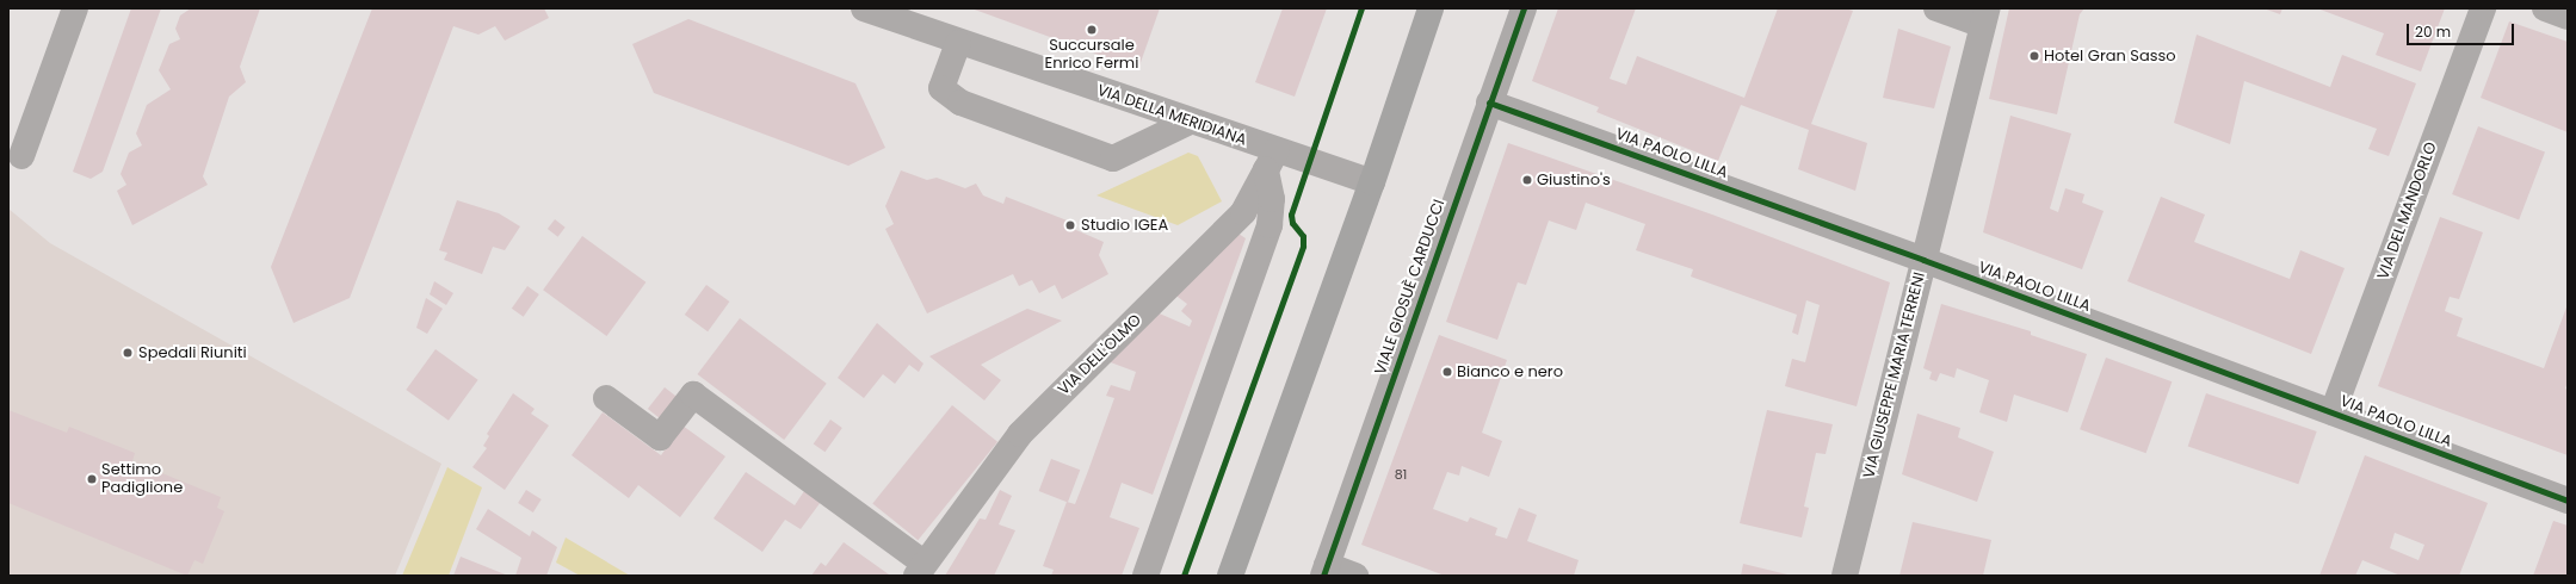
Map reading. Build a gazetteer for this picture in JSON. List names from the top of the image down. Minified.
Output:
{"streets":{"street":["VIA DELLA MERIDIANA","VIA PAOLO LILLA","VIA DEL MANDORLO","VIALE GIOSUÈ CARDUCCI","VIA DELL'OLMO","VIA GIUSEPPE MARIA TERRENI"]},"crossings":[["VIA DELLA MERIDIANA","VIA DELL'OLMO"],["VIA PAOLO LILLA","VIA DEL MANDORLO"],["VIA PAOLO LILLA","VIALE GIOSUÈ CARDUCCI"],["VIA PAOLO LILLA","VIA GIUSEPPE MARIA TERRENI"]],"places":["Succursale Enrico Fermi","Hotel Gran Sasso","Giustino's","Studio IGEA","Spedali Riuniti","Bianco e nero","Settimo Padiglione"],"house_numbers":["81"],"scale_bar":"20 m"}
